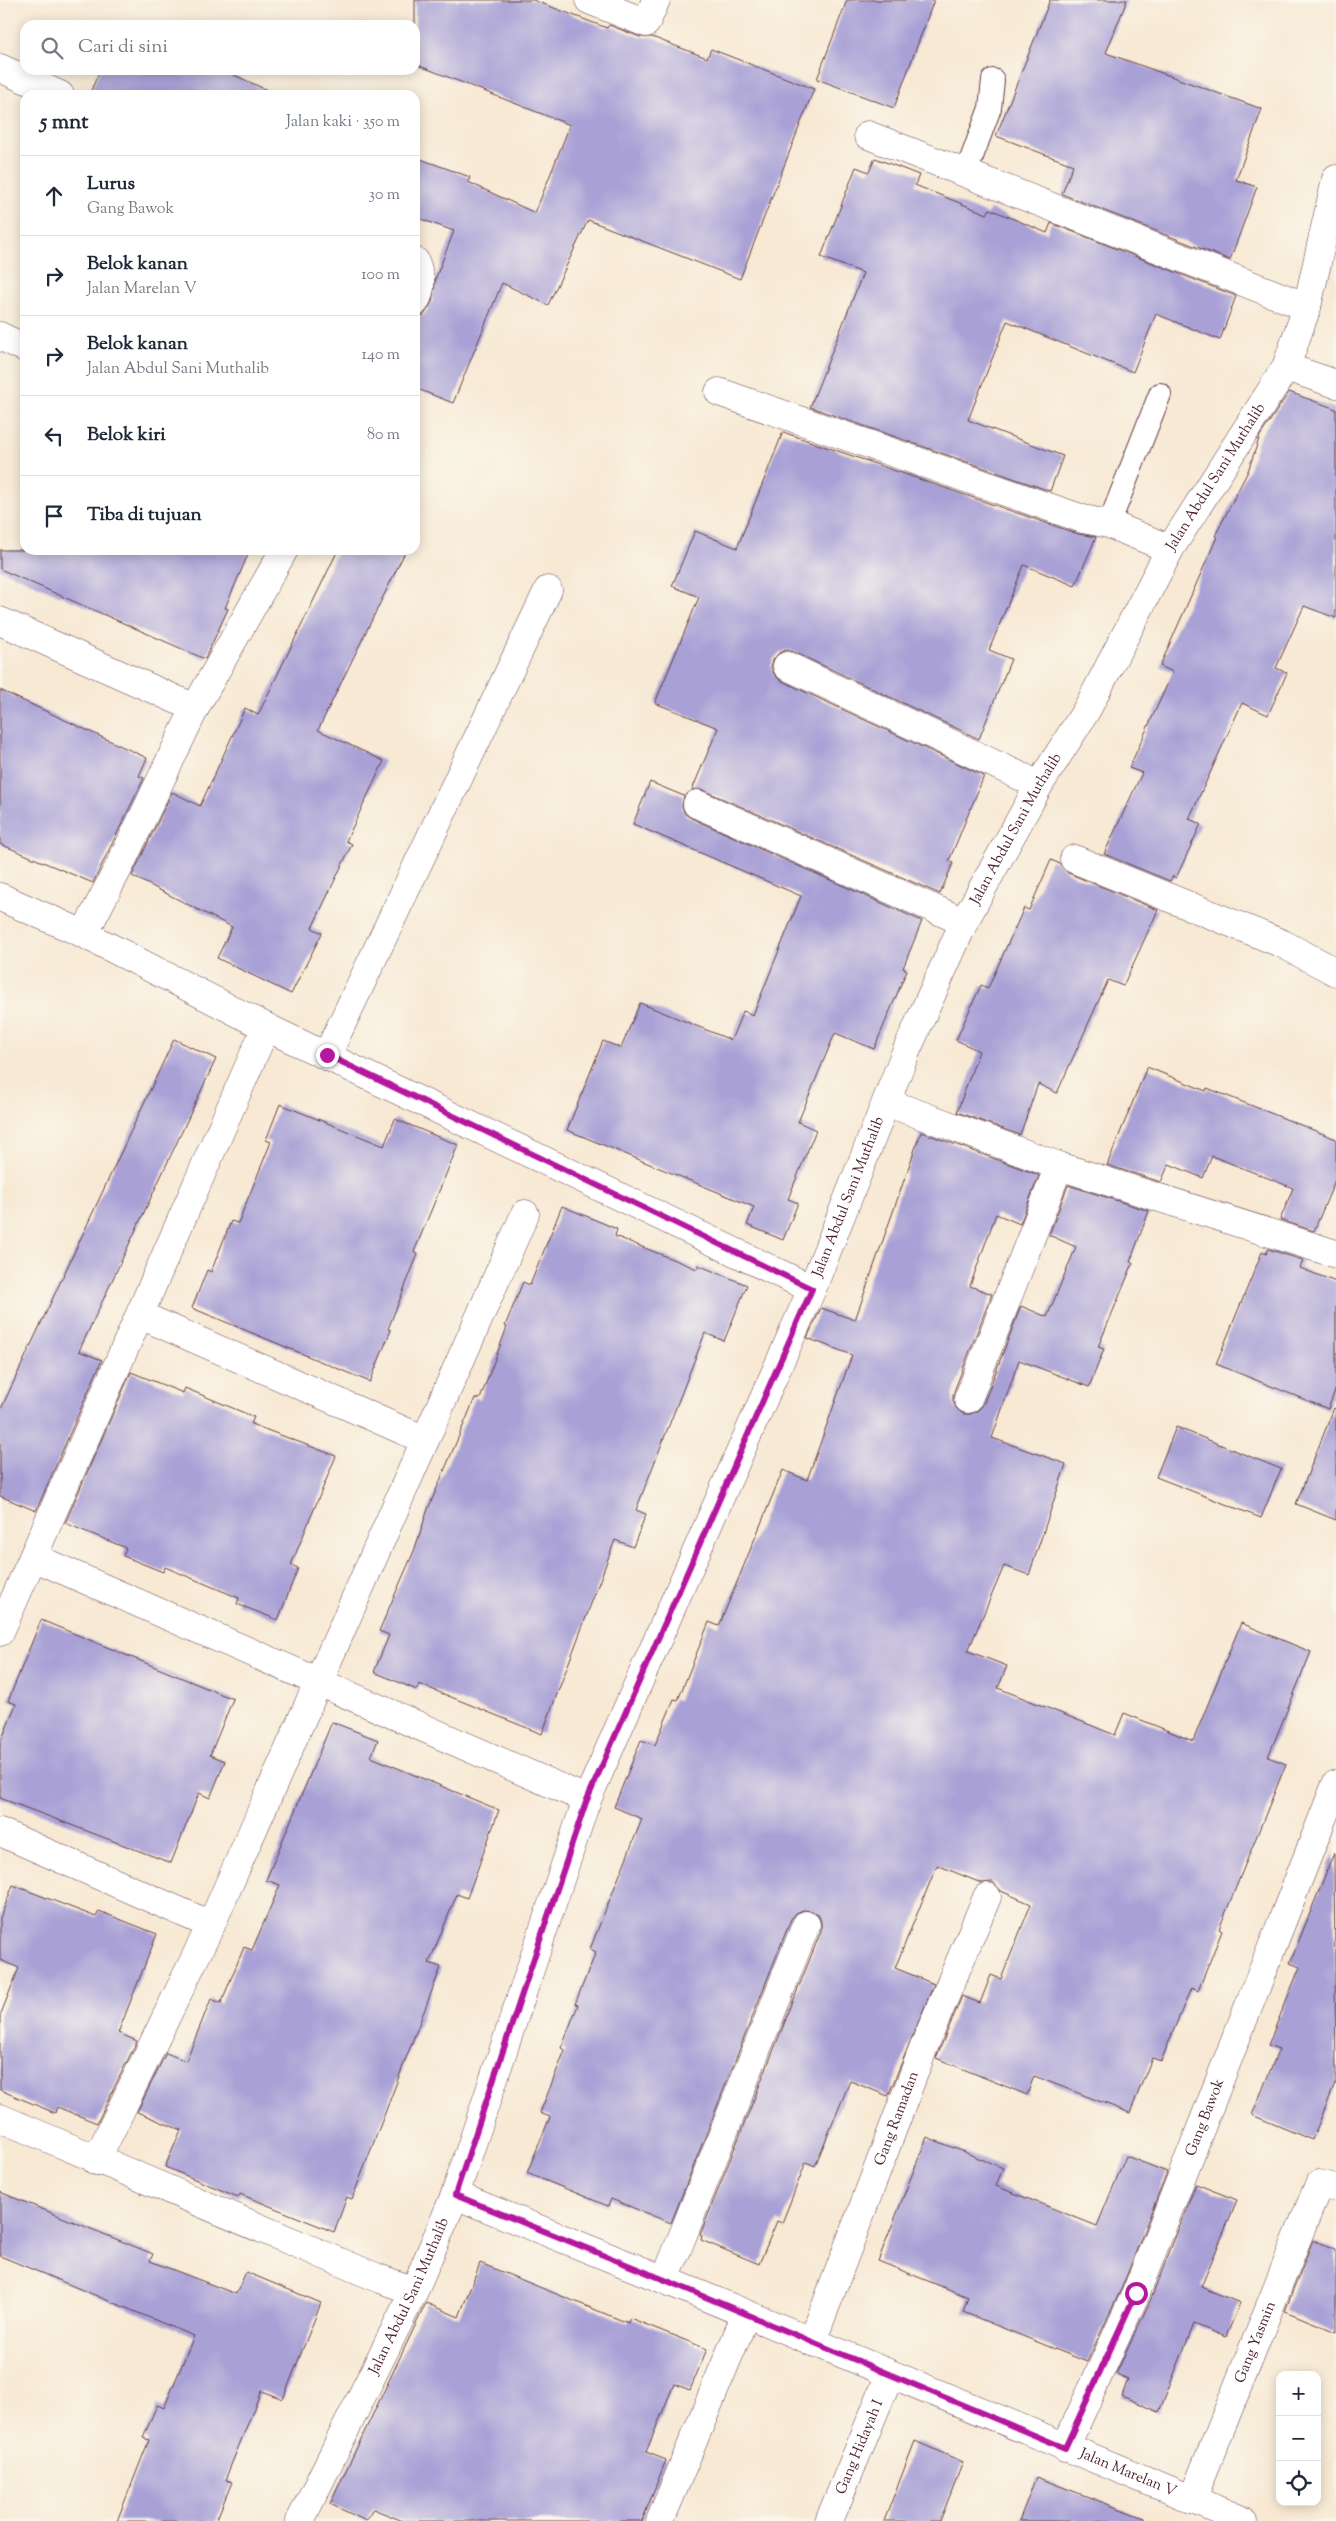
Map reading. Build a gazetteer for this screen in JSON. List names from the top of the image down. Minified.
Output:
{"streets":{"street":["Jalan Abdul Sani Muthalib","Gang Ramadan","Gang Bawok","Gang Yasmin","Gang Hidayah I","Jalan Marelan V"]},"crossings":[["Jalan Abdul Sani Muthalib","Jalan Marelan V"],["Gang Ramadan","Jalan Marelan V"],["Gang Bawok","Jalan Marelan V"],["Gang Yasmin","Jalan Marelan V"],["Gang Hidayah I","Jalan Marelan V"]],"page":{"search":"Cari di sini","heading":["5 mnt","Jalan kaki · 350 m"],"list":[["Lurus","Gang Bawok","30 m"],["Belok kanan","Jalan Marelan V","100 m"],["Belok kanan","Jalan Abdul Sani Muthalib","140 m"],["Belok kiri","80 m"],"Tiba di tujuan"],"map_buttons":["+","−"]}}
